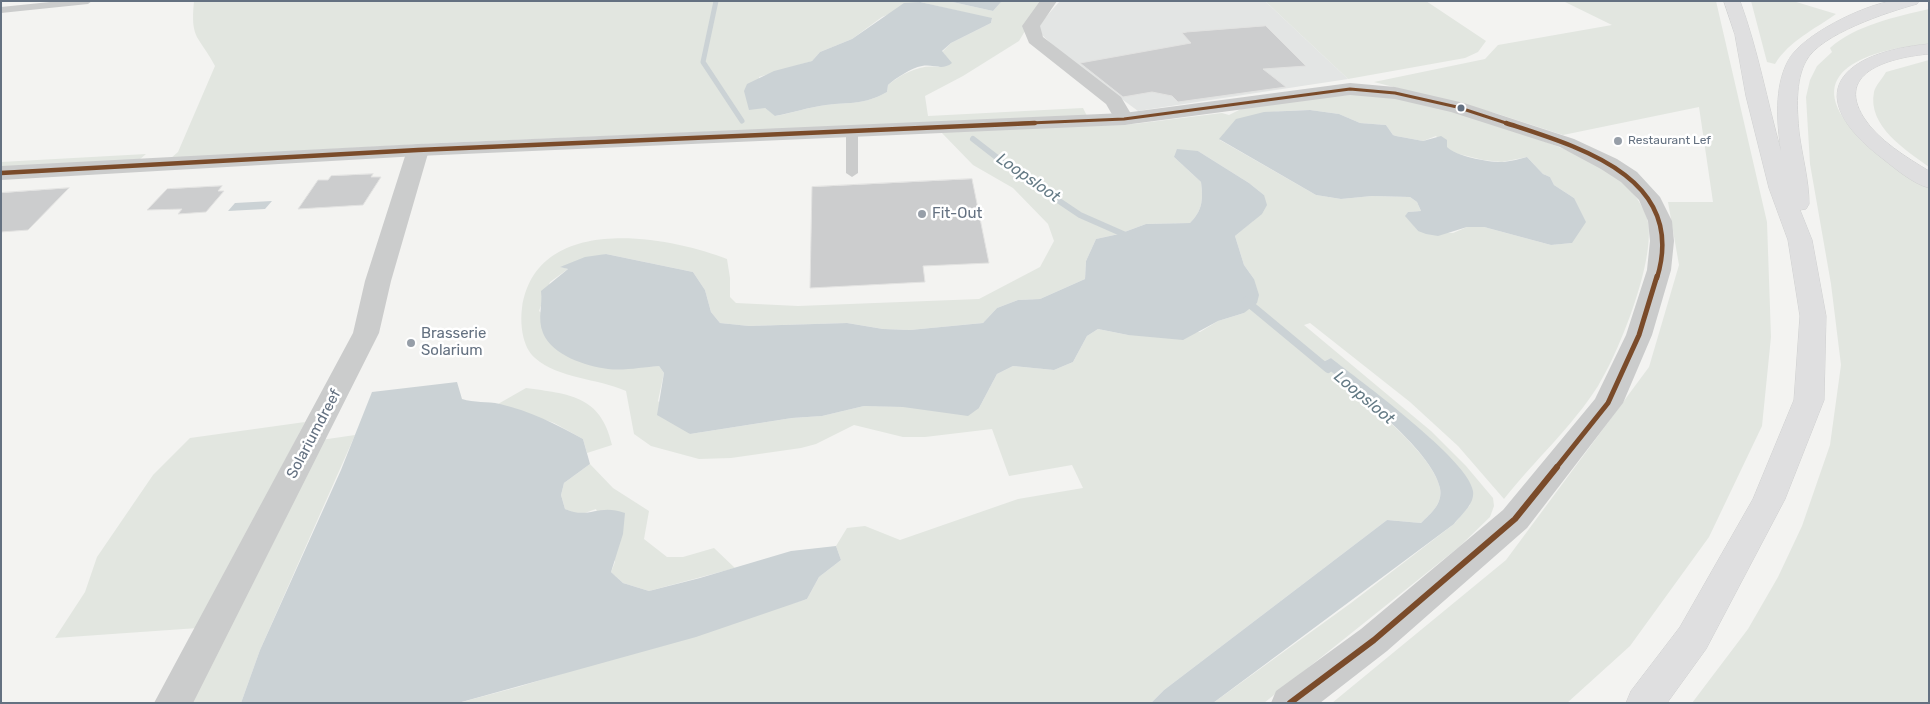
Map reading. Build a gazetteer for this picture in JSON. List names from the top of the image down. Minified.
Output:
{"streets":{"street":["Solariumdreef"]},"water":["Loopsloot"],"places":["Restaurant Lef","Fit-Out","Brasserie Solarium"]}
